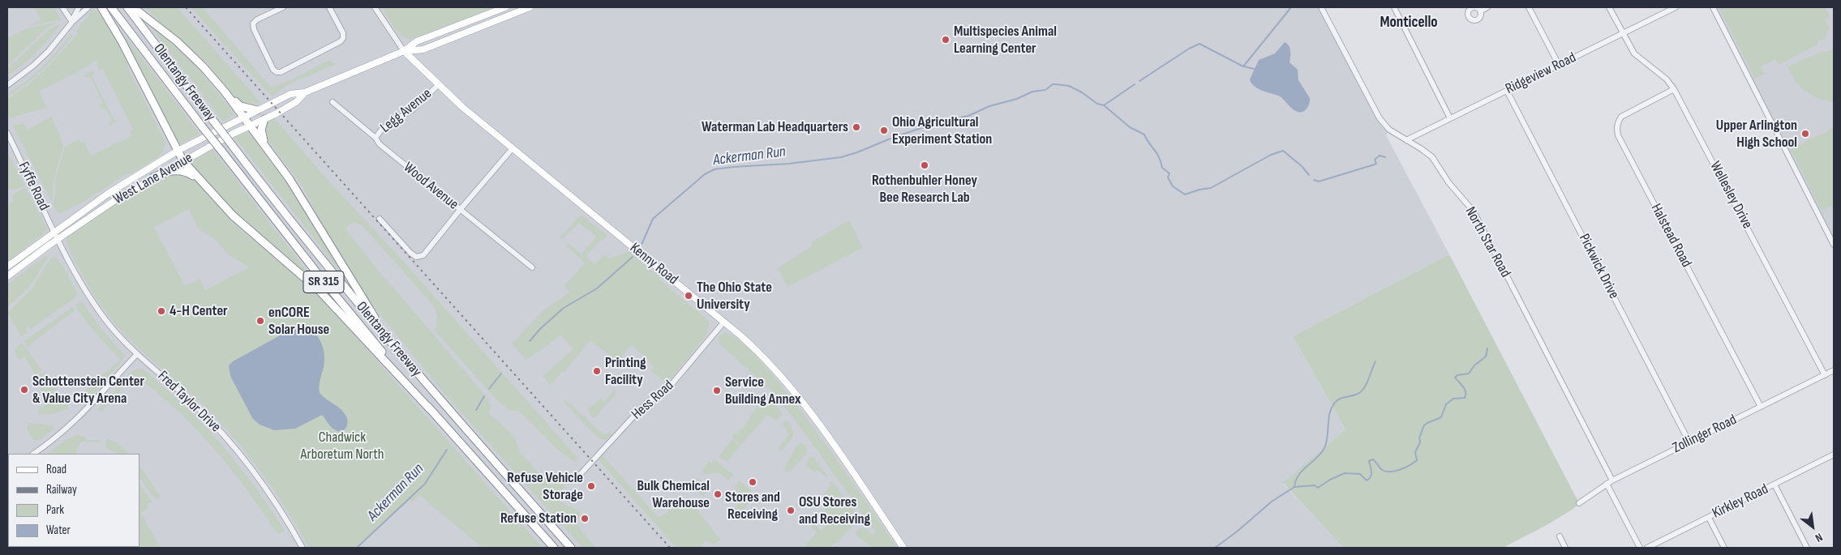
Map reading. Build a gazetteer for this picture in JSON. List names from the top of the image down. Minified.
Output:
{"streets":{"highway":["Olentangy Freeway","SR 315"],"main road":["West Lane Avenue","Kenny Road"],"street":["Ridgeview Road","Legg Avenue","Fyffe Road","Wood Avenue","Wellesley Drive","Halstead Road","North Star Road","Pickwick Drive","Hess Road","Fred Taylor Drive","Zollinger Road","Kirkley Road"]},"crossings":[["Ridgeview Road","Wellesley Drive"],["Ridgeview Road","North Star Road"],["Ridgeview Road","Pickwick Drive"],["Legg Avenue","Wood Avenue"],["Legg Avenue","Kenny Road"],["West Lane Avenue","Fyffe Road"],["West Lane Avenue","Kenny Road"],["West Lane Avenue","Fred Taylor Drive"],["Fyffe Road","Fred Taylor Drive"],["Wellesley Drive","Halstead Road"],["Wellesley Drive","Zollinger Road"],["Halstead Road","Zollinger Road"],["North Star Road","Zollinger Road"],["Kenny Road","Hess Road"],["Pickwick Drive","Zollinger Road"]],"districts":["Monticello"],"water":["Ackerman Run"],"parks":["Chadwick Arboretum North"],"places":["Multispecies Animal Learning Center","Waterman Lab Headquarters","Ohio Agricultural Experiment Station","Upper Arlington High School","Rothenbuhler Honey Bee Research Lab","The Ohio State University","4-H Center","enCORE Solar House","Printing Facility","Schottenstein Center & Value City Arena","Service Building Annex","Stores and Receiving","Refuse Vehicle Storage","Bulk Chemical Warehouse","OSU Stores and Receiving","Refuse Station"],"legend":["Road","Railway","Park","Water"],"north":"bottom right"}
